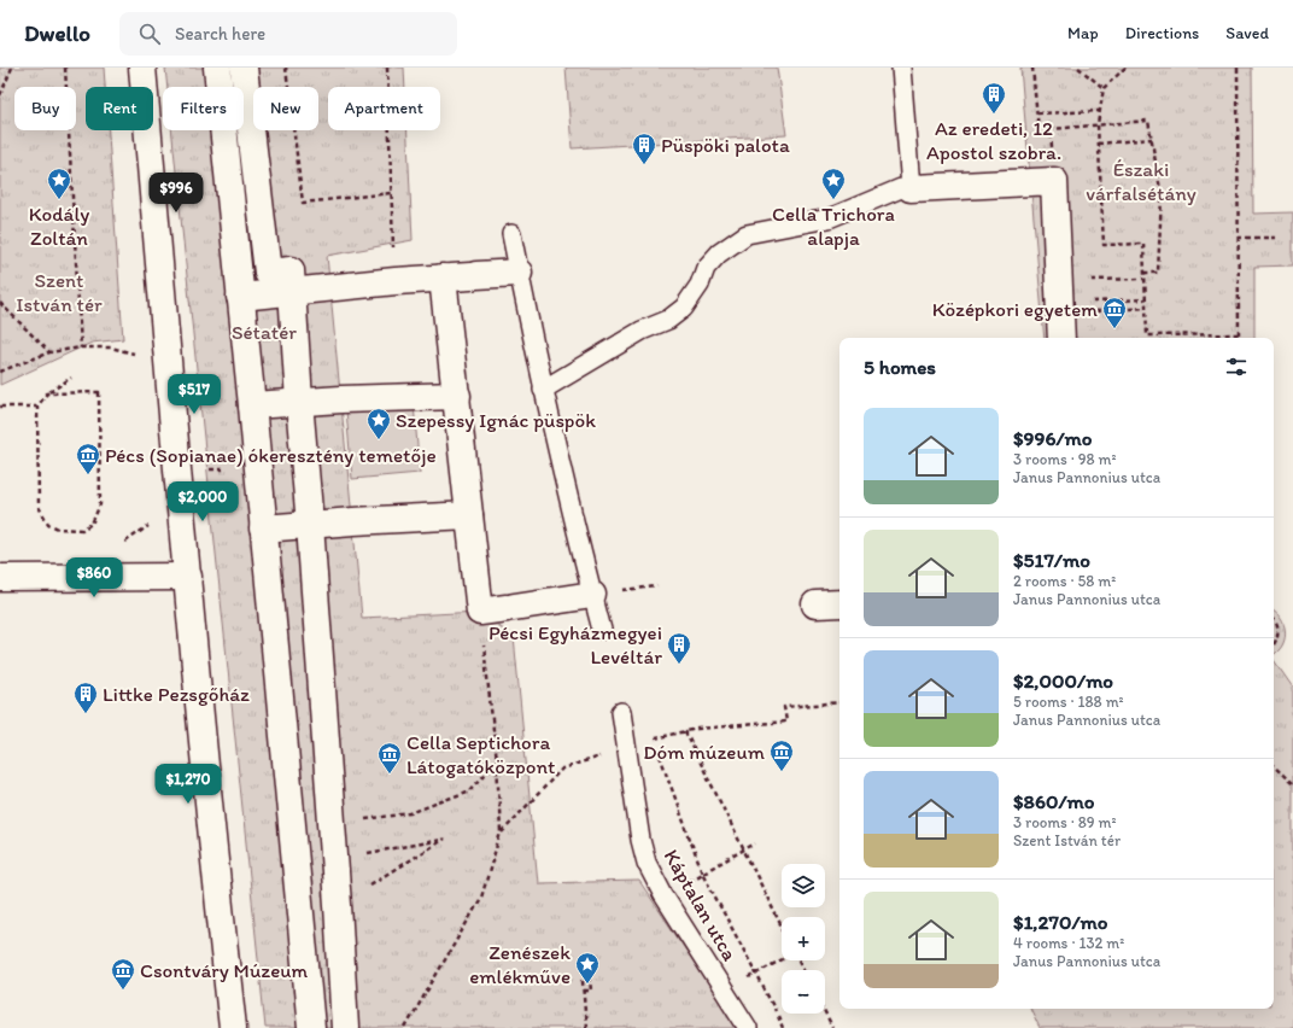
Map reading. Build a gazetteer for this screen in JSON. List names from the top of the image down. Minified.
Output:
{"streets":{"lane":["Káptalan utca"]},"parks":["Északi várfalsétány","Szent István tér","Sétatér"],"places":{"building":["Az eredeti, 12 Apostol szobra.","Püspöki palota","Pécsi Egyházmegyei Levéltár","Littke Pezsgőház"],"place":["Kodály Zoltán","Cella Trichora alapja","Szepessy Ignác püspök","Zenészek emlékműve"],"museum":["Középkori egyetem","Pécs (Sopianae) ókeresztény temetője","Dóm múzeum","Cella Septichora Látogatóközpont","Csontváry Múzeum"]},"page":{"header":"Dwello","search":"Search here","nav":["Map","Directions","Saved"],"chip":["Buy","Rent","Filters","New","Apartment"],"price":["$996","$517","$2,000","$860","$1,270"],"heading":"5 homes","list":[{"name":"$996/mo","note":"3 rooms · 98 m² · Janus Pannonius utca"},{"name":"$517/mo","note":"2 rooms · 58 m² · Janus Pannonius utca"},{"name":"$2,000/mo","note":"5 rooms · 188 m² · Janus Pannonius utca"},{"name":"$860/mo","note":"3 rooms · 89 m² · Szent István tér"},{"name":"$1,270/mo","note":"4 rooms · 132 m² · Janus Pannonius utca"}],"map_buttons":["+","−"]}}
